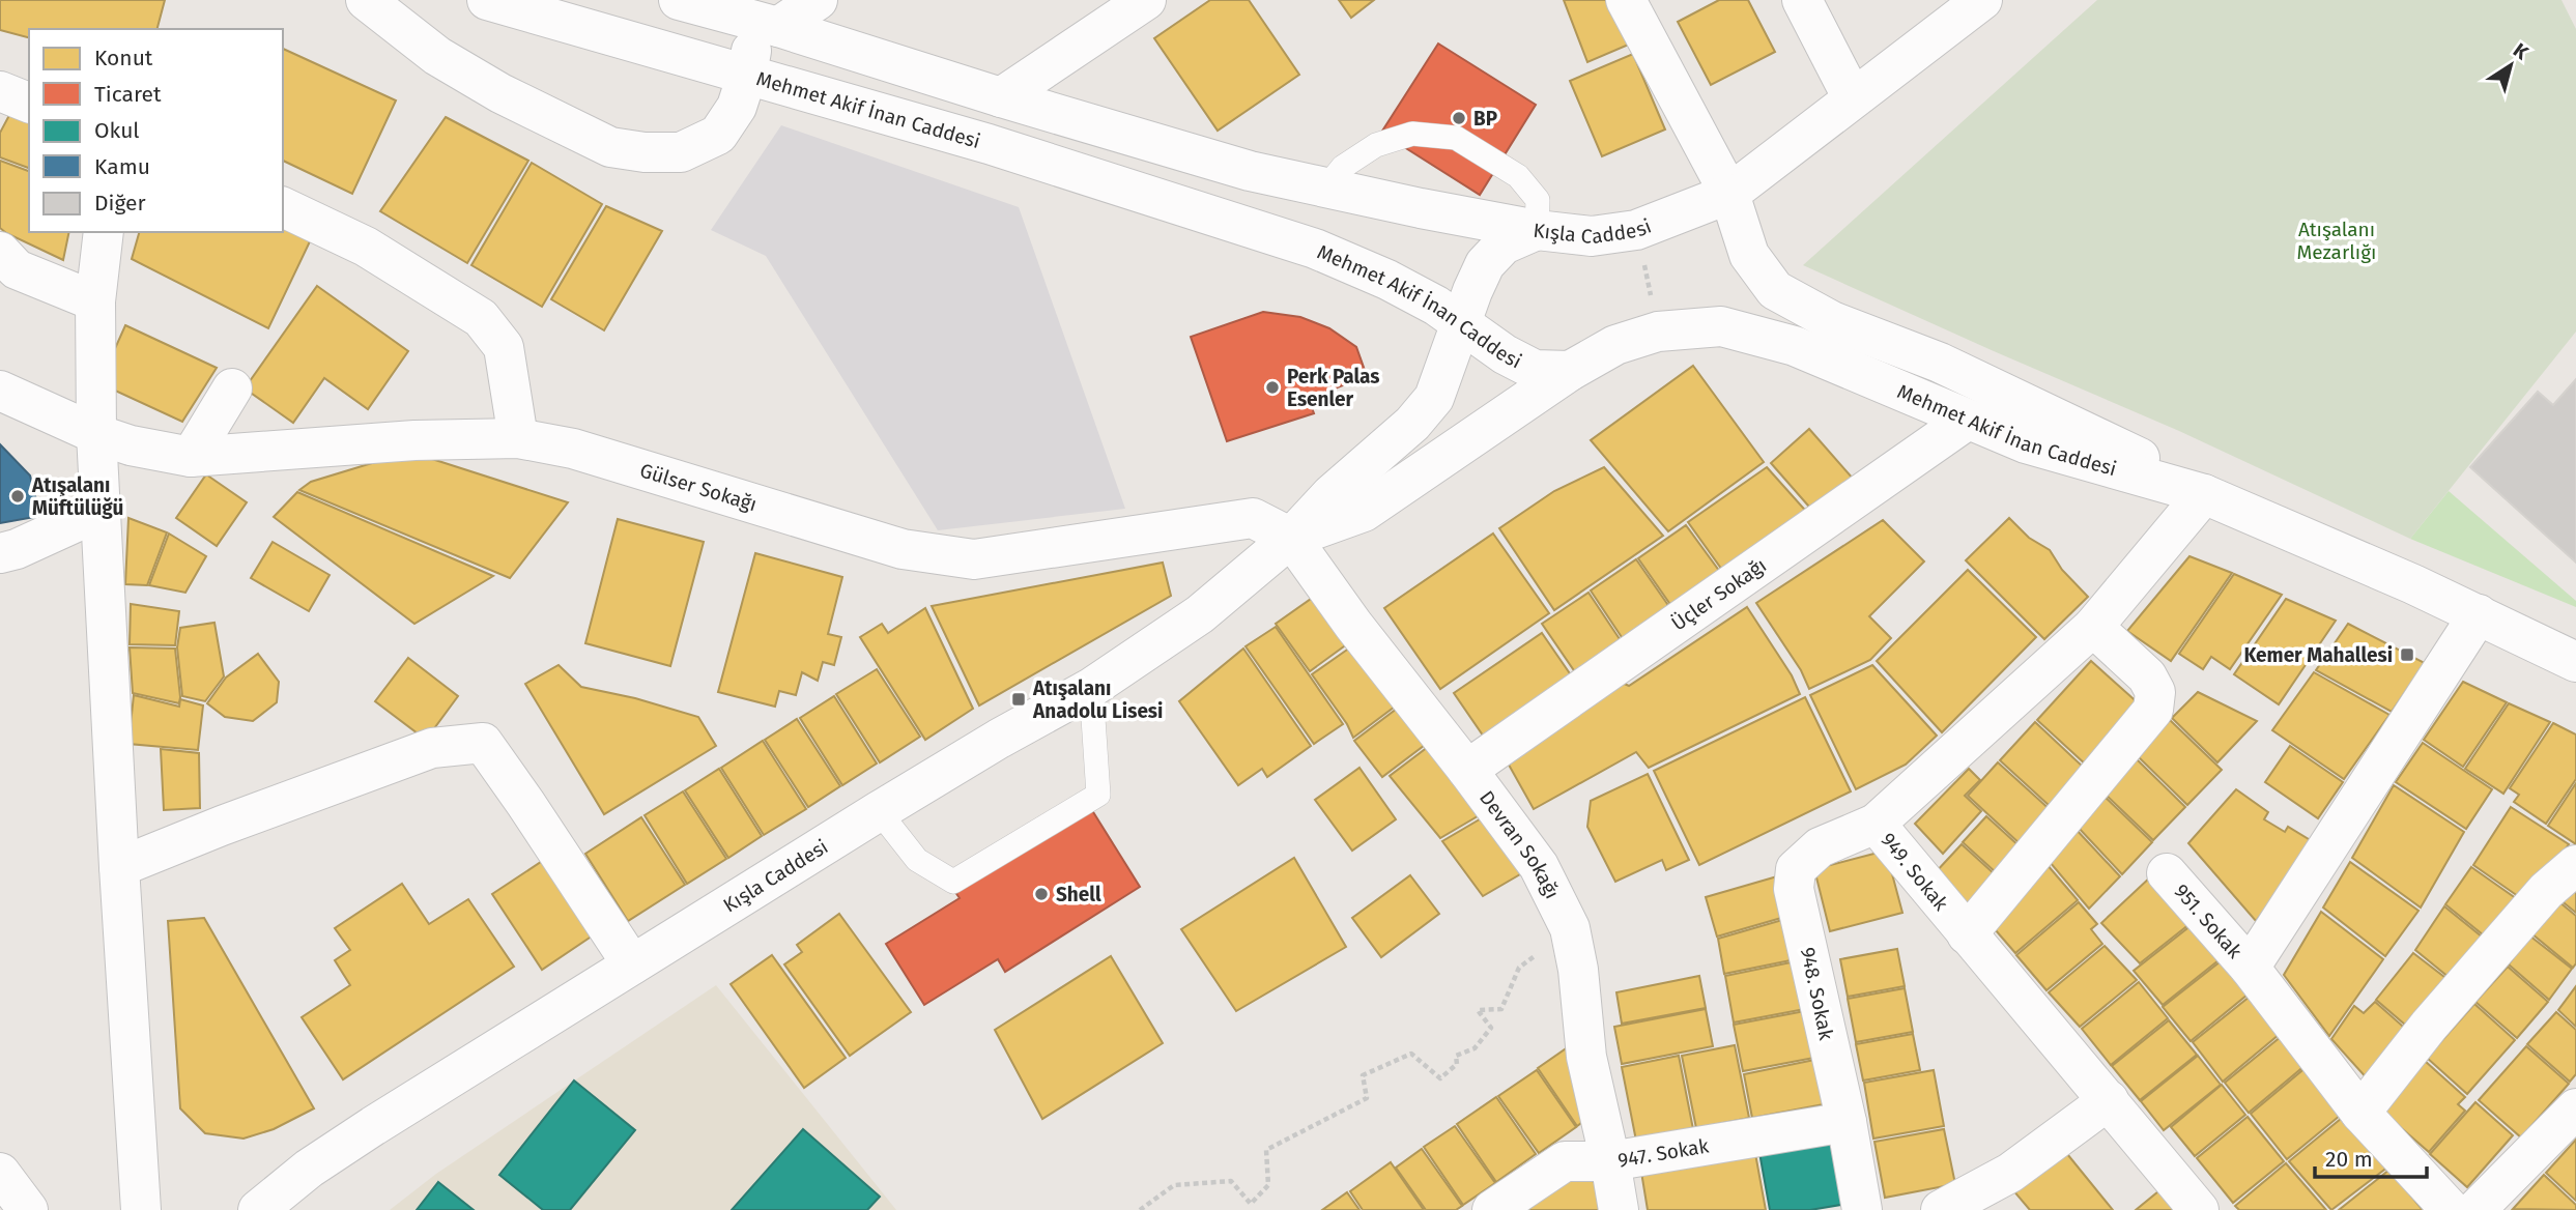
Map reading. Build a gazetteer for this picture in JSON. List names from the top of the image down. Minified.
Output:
{"streets":{"street":["Mehmet Akif İnan Caddesi","Kışla Caddesi","Gülser Sokağı","Üçler Sokağı","Devran Sokağı","949. Sokak","951. Sokak","948. Sokak","947. Sokak"]},"crossings":[["Mehmet Akif İnan Caddesi","Kışla Caddesi"],["Mehmet Akif İnan Caddesi","Üçler Sokağı"],["Mehmet Akif İnan Caddesi","949. Sokak"],["Kışla Caddesi","Gülser Sokağı"],["Kışla Caddesi","Devran Sokağı"],["Gülser Sokağı","Devran Sokağı"],["Üçler Sokağı","Devran Sokağı"],["Devran Sokağı","947. Sokak"],["949. Sokak","948. Sokak"],["948. Sokak","947. Sokak"]],"parks":["Atışalanı Mezarlığı"],"places":{"other":["BP","Perk Palas Esenler","Atışalanı Müftülüğü","Shell"],"transit":["Kemer Mahallesi","Atışalanı Anadolu Lisesi"]},"legend":["Konut","Ticaret","Okul","Kamu","Diğer"],"scale_bar":"20 m","north":"top right"}
